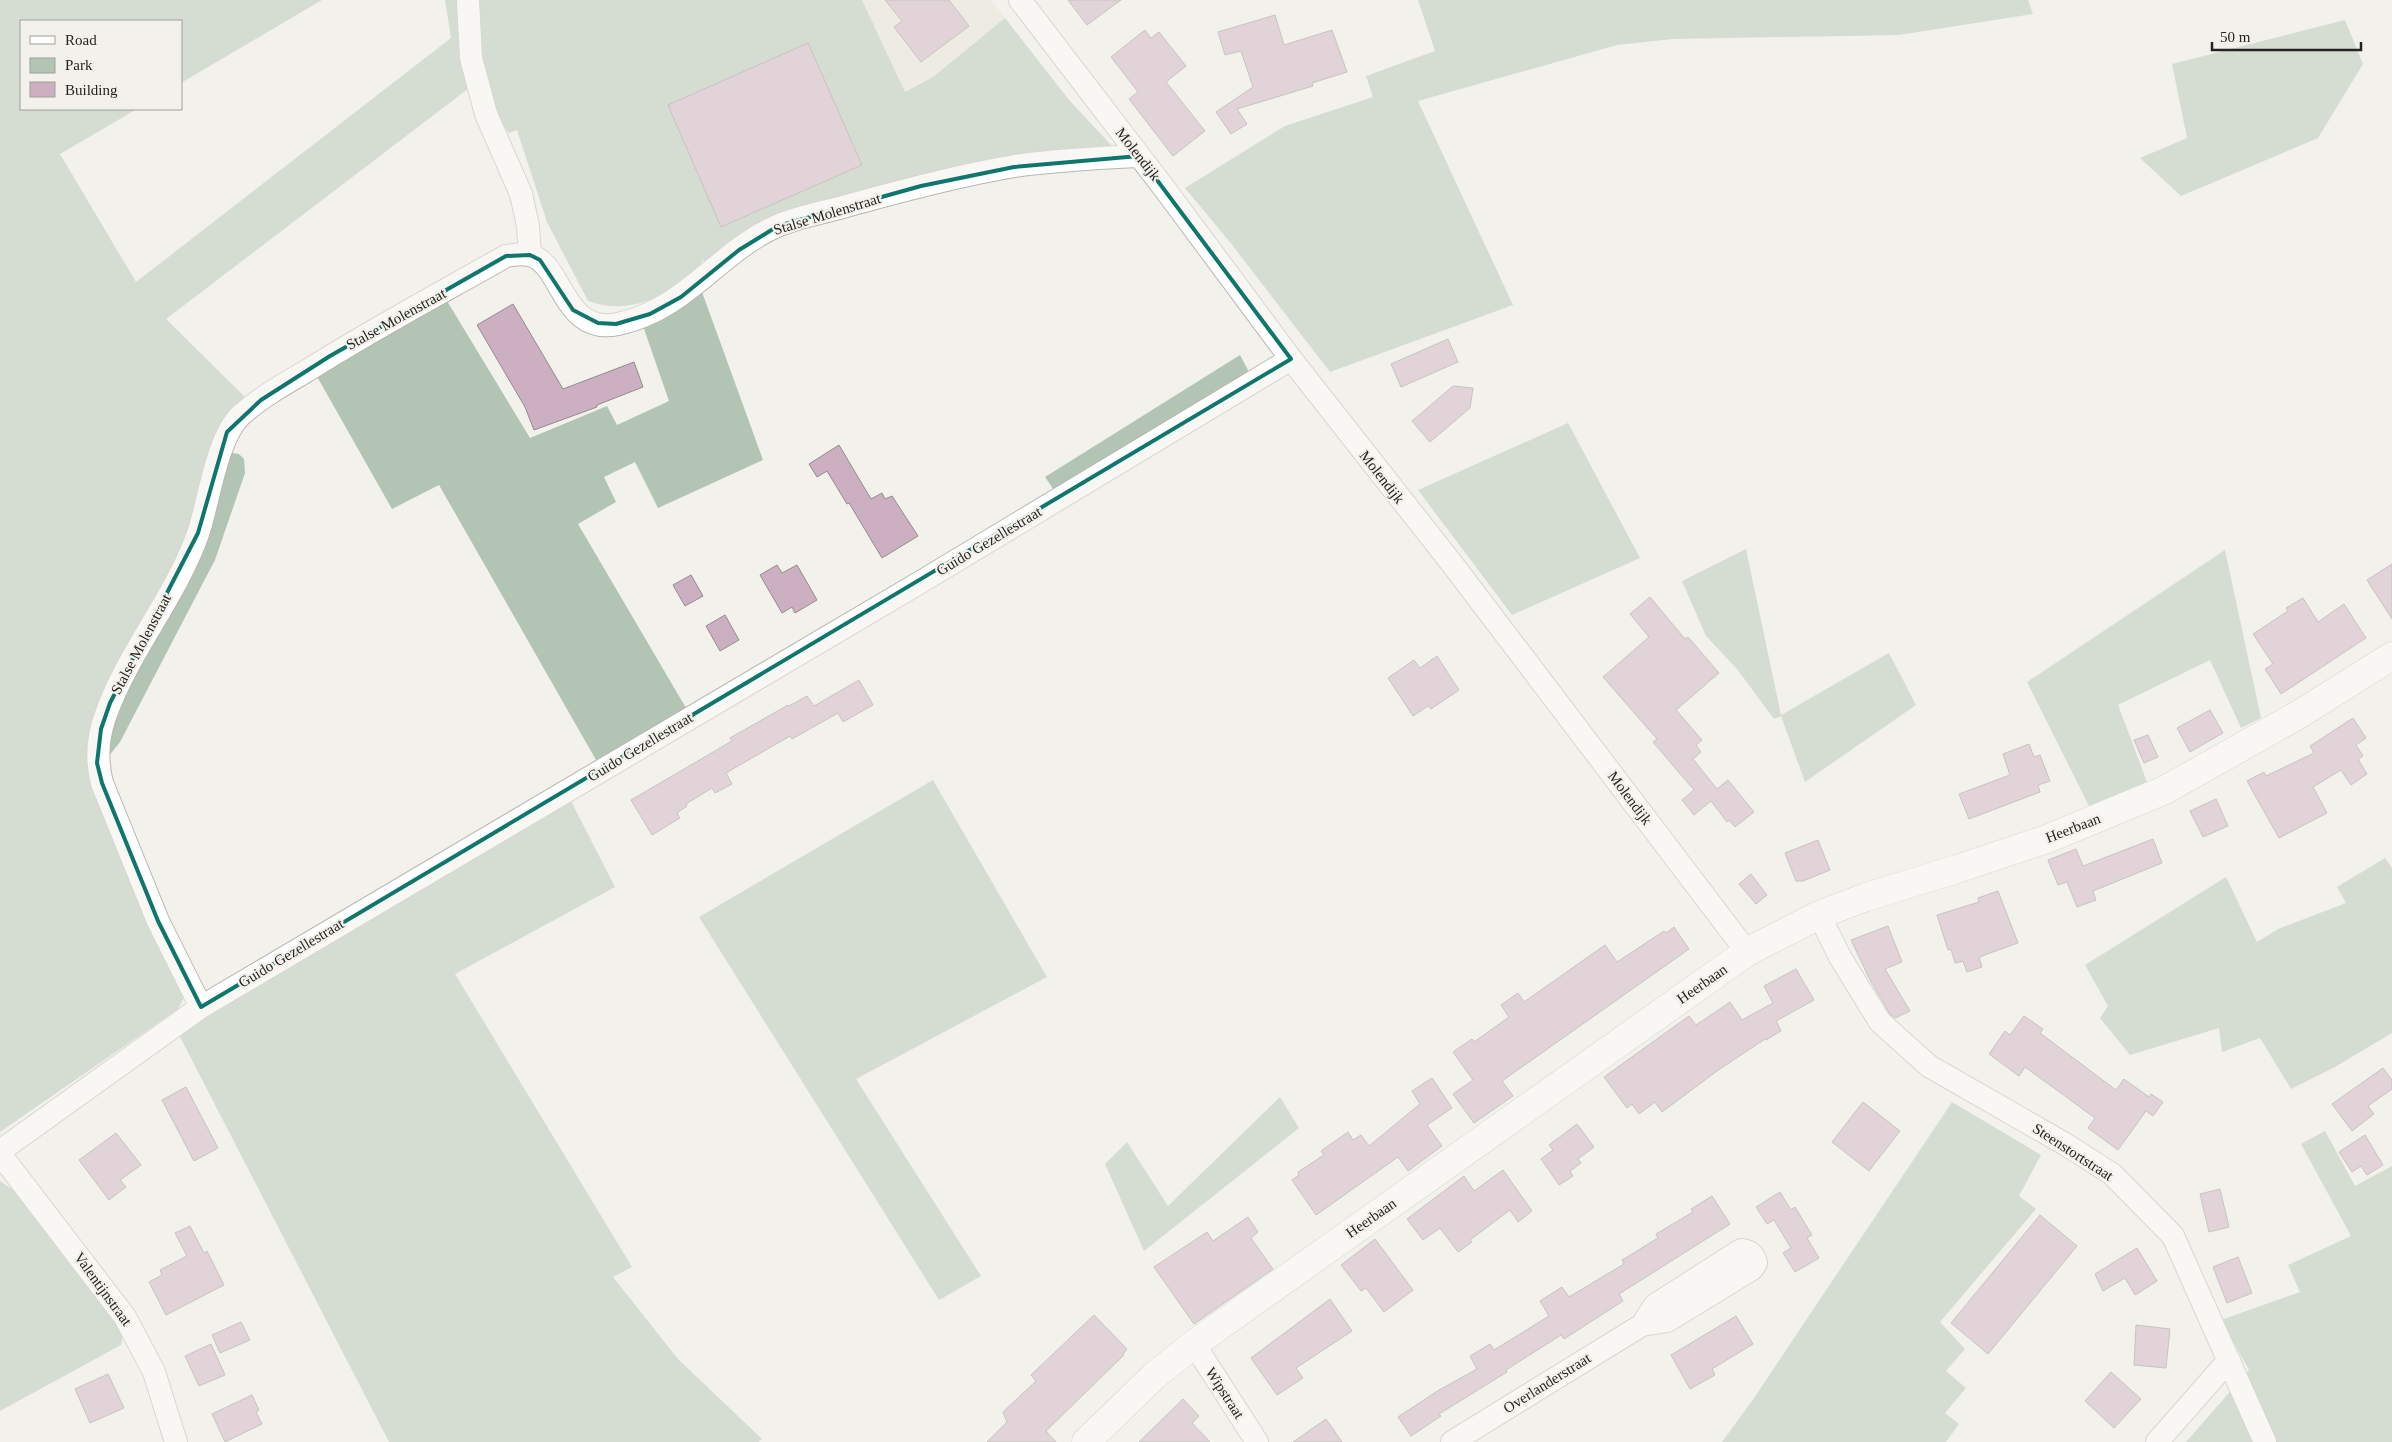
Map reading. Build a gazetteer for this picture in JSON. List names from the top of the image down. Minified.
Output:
{"streets":{"street":["Molendijk","Stalse Molenstraat","Guido Gezellestraat","Heerbaan","Steenstortstraat","Valentijnstraat","Overlanderstraat","Wipstraat"]},"crossings":[["Molendijk","Stalse Molenstraat"],["Molendijk","Guido Gezellestraat"],["Molendijk","Heerbaan"],["Stalse Molenstraat","Guido Gezellestraat"],["Guido Gezellestraat","Valentijnstraat"],["Heerbaan","Steenstortstraat"],["Heerbaan","Wipstraat"]],"legend":["Road","Park","Building"],"scale_bar":"50 m"}
